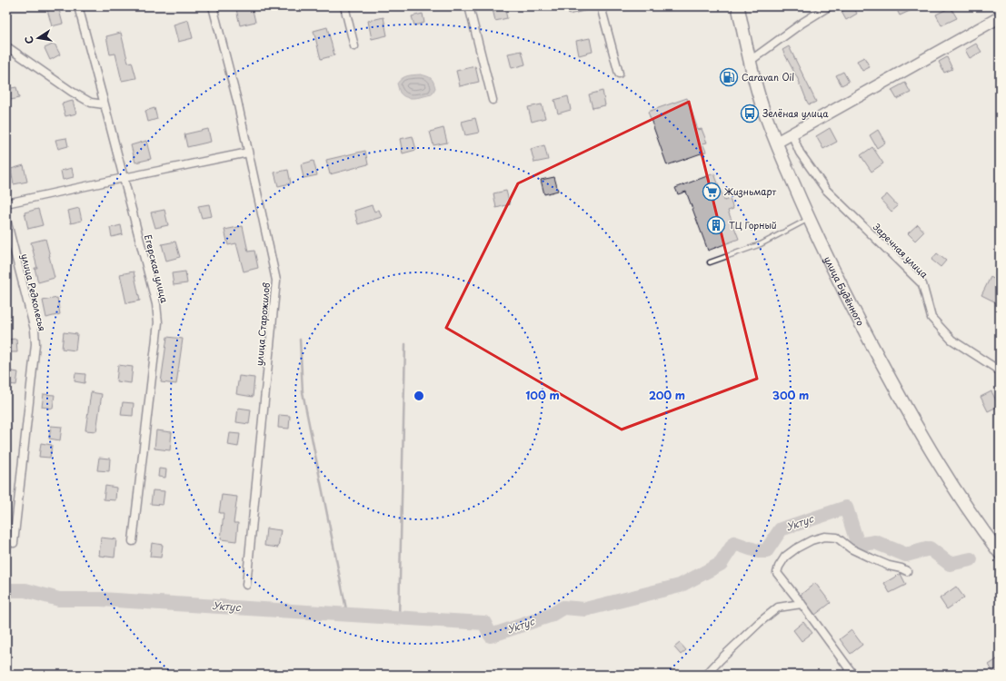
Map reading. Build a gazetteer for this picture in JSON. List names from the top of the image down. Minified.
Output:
{"streets":{"main road":["улица Будённого"],"street":["Заречная улица","Егерская улица","улица Редколесья","улица Старожилов"]},"water":["Уктус"],"places":{"fuel station":["Caravan Oil"],"bus stop":["Зелёная улица"],"supermarket":["Жизньмарт"],"building":["ТЦ Горный"]},"north":"left","rings":["100 m","200 m","300 m"]}
